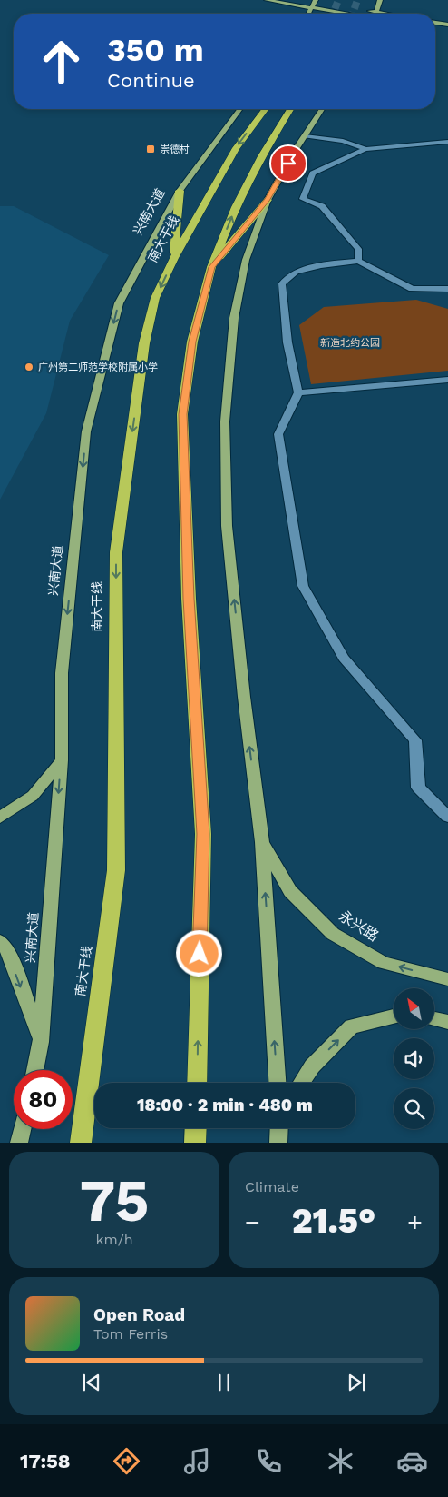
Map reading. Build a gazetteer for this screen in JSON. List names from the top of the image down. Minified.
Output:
{"streets":{"highway":["南大干线"],"main road":["兴南大道","永兴路"]},"one_way":["兴南大道","永兴路"],"parks":["新造北约公园"],"places":{"transit":["崇德村"],"other":["广州第二师范学校附属小学"]},"north":"top left","page":{"turn":["350 m","Continue"],"limit":"80","trip":"18:00 · 2 min · 480 m","tile":[["75","km/h"],"Climate"],"heat":["−","21.5°","+"],"song":["Open Road","Tom Ferris"],"tabs":"17:58"}}
